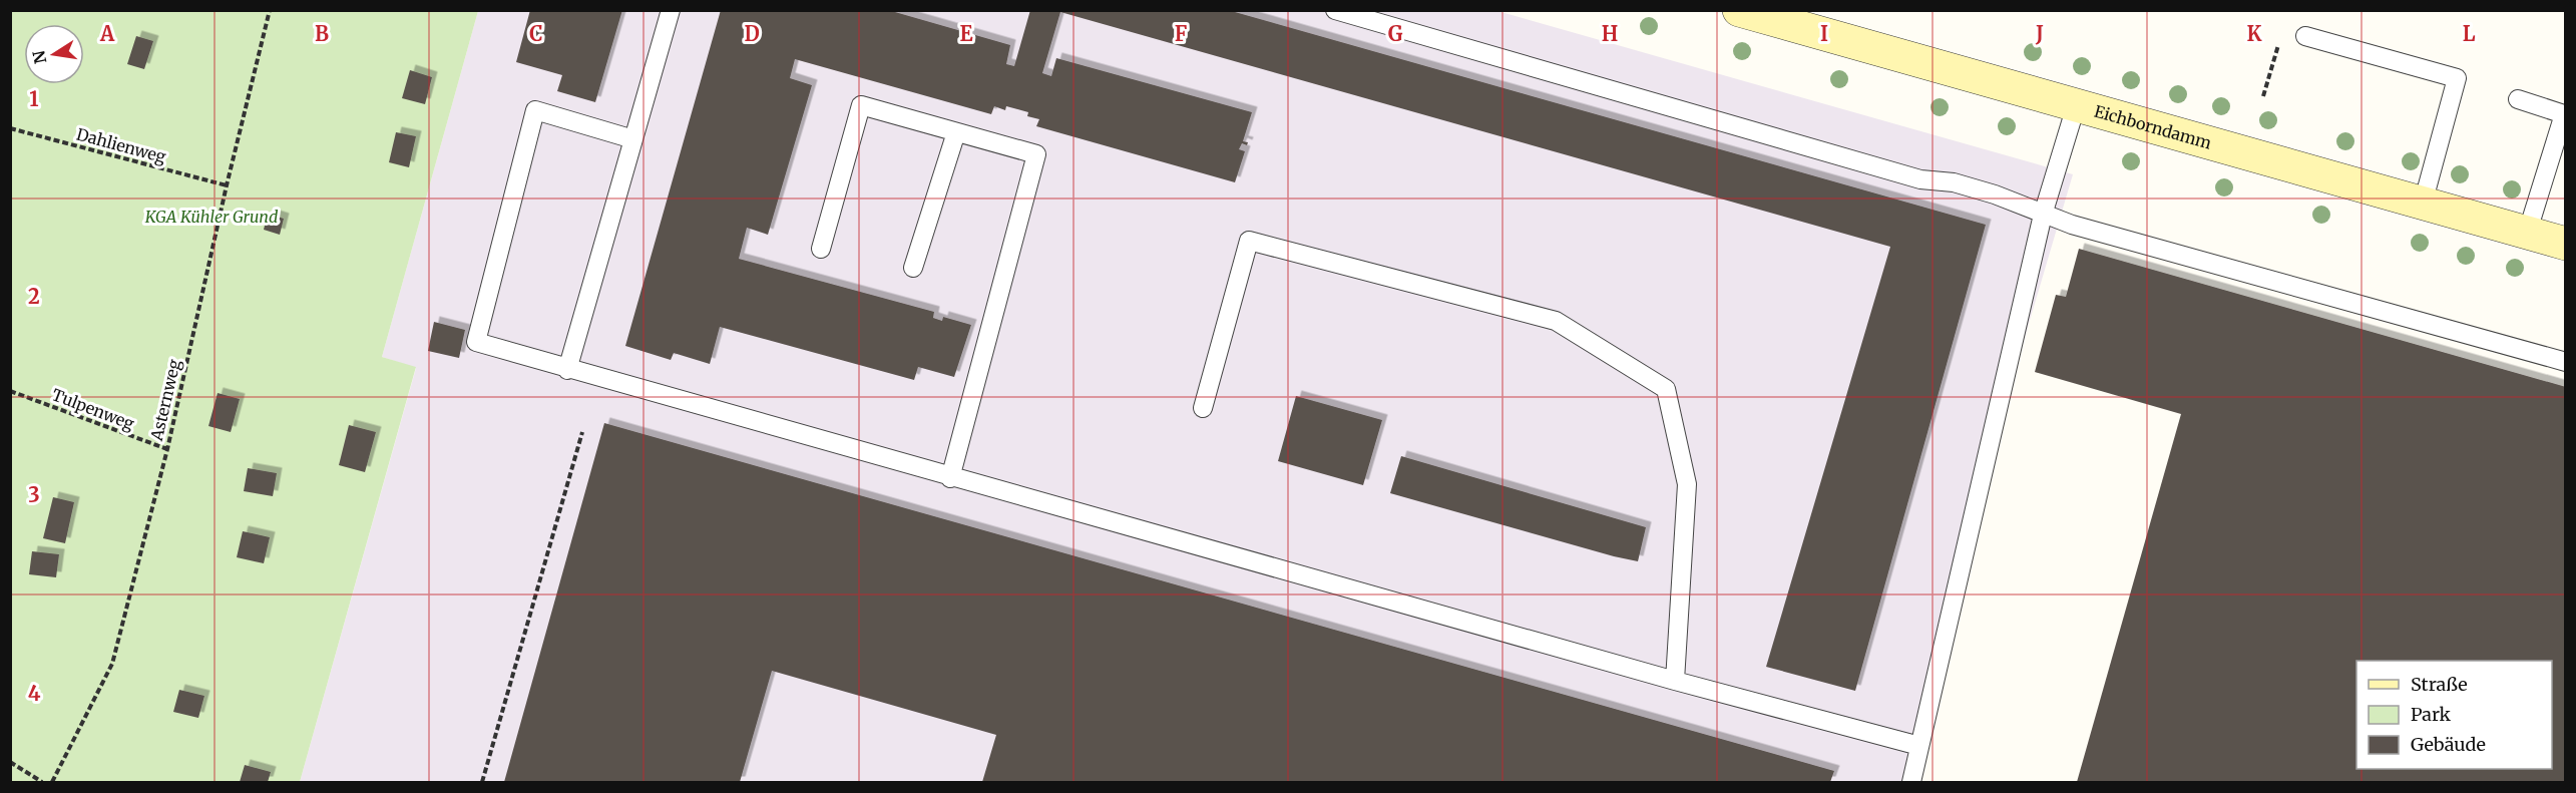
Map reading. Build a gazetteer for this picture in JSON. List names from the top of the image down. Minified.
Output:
{"streets":{"main road":["Eichborndamm"],"path":["Dahlienweg","Asternweg","Tulpenweg"]},"crossings":[["Dahlienweg","Asternweg"],["Asternweg","Tulpenweg"]],"parks":["KGA Kühler Grund"],"legend":["Straße","Park","Gebäude"],"north":"left","grid":{"columns":["A","B","C","D","E","F","G","H","I","J","K","L"],"rows":["1","2","3","4"]}}
